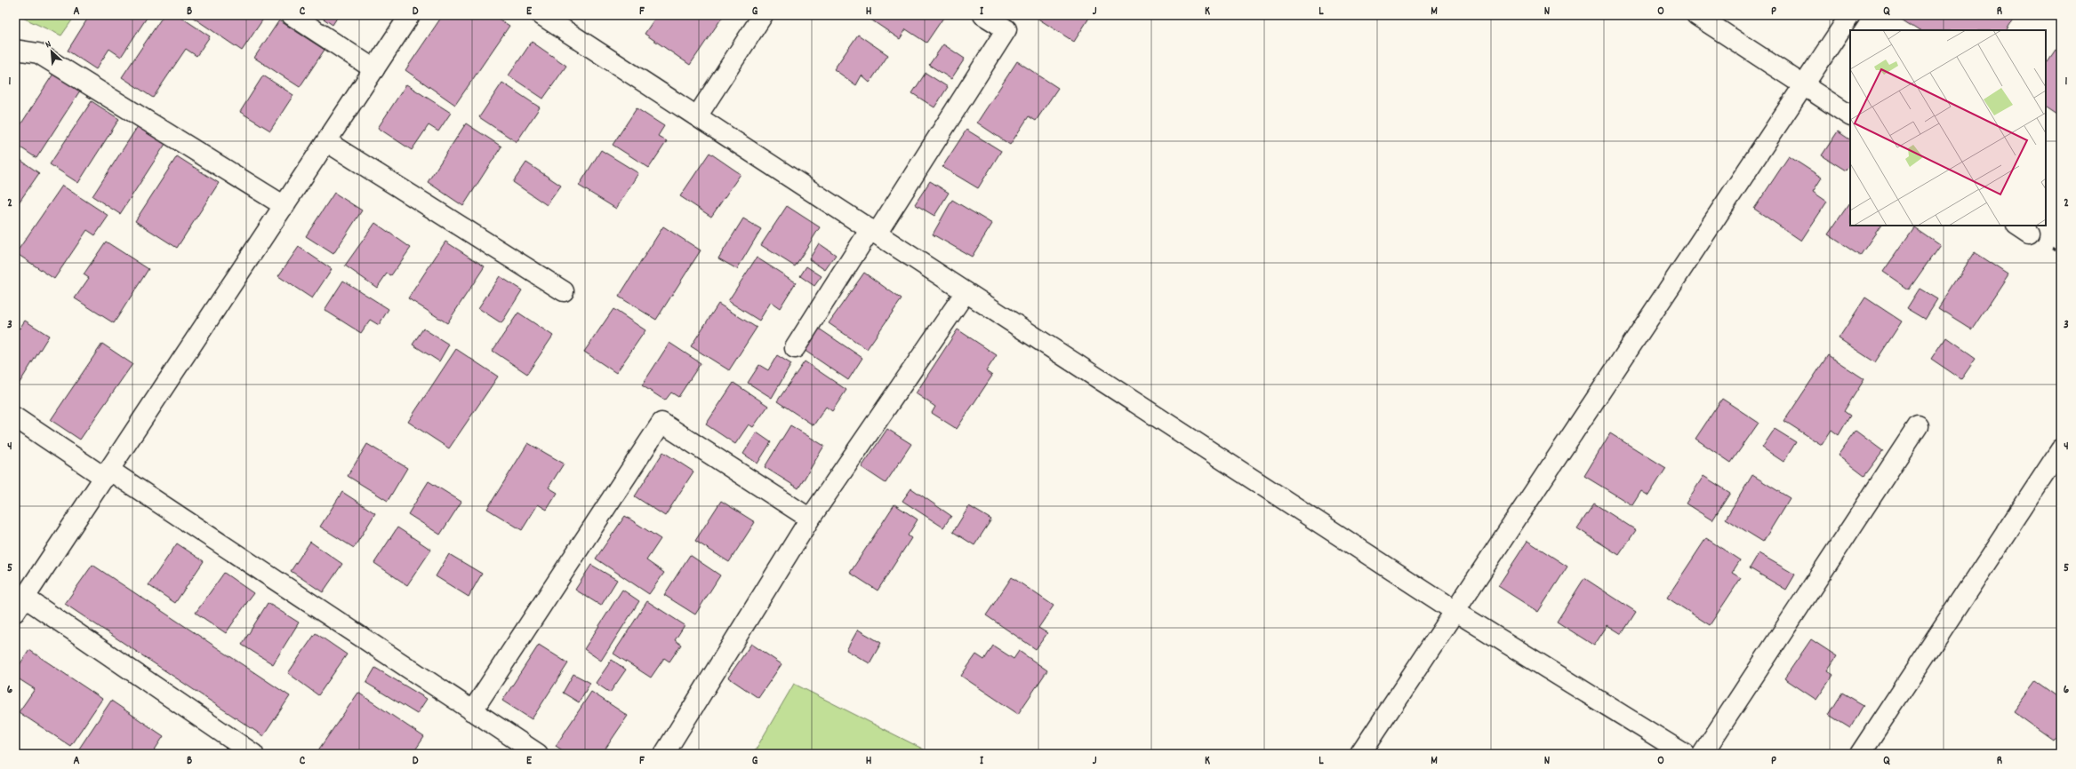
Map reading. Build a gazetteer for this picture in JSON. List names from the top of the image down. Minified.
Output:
{"north":"top left","grid":{"columns":["A","B","C","D","E","F","G","H","I","J","K","L","M","N","O","P","Q","R"],"rows":["1","2","3","4","5","6"]}}
